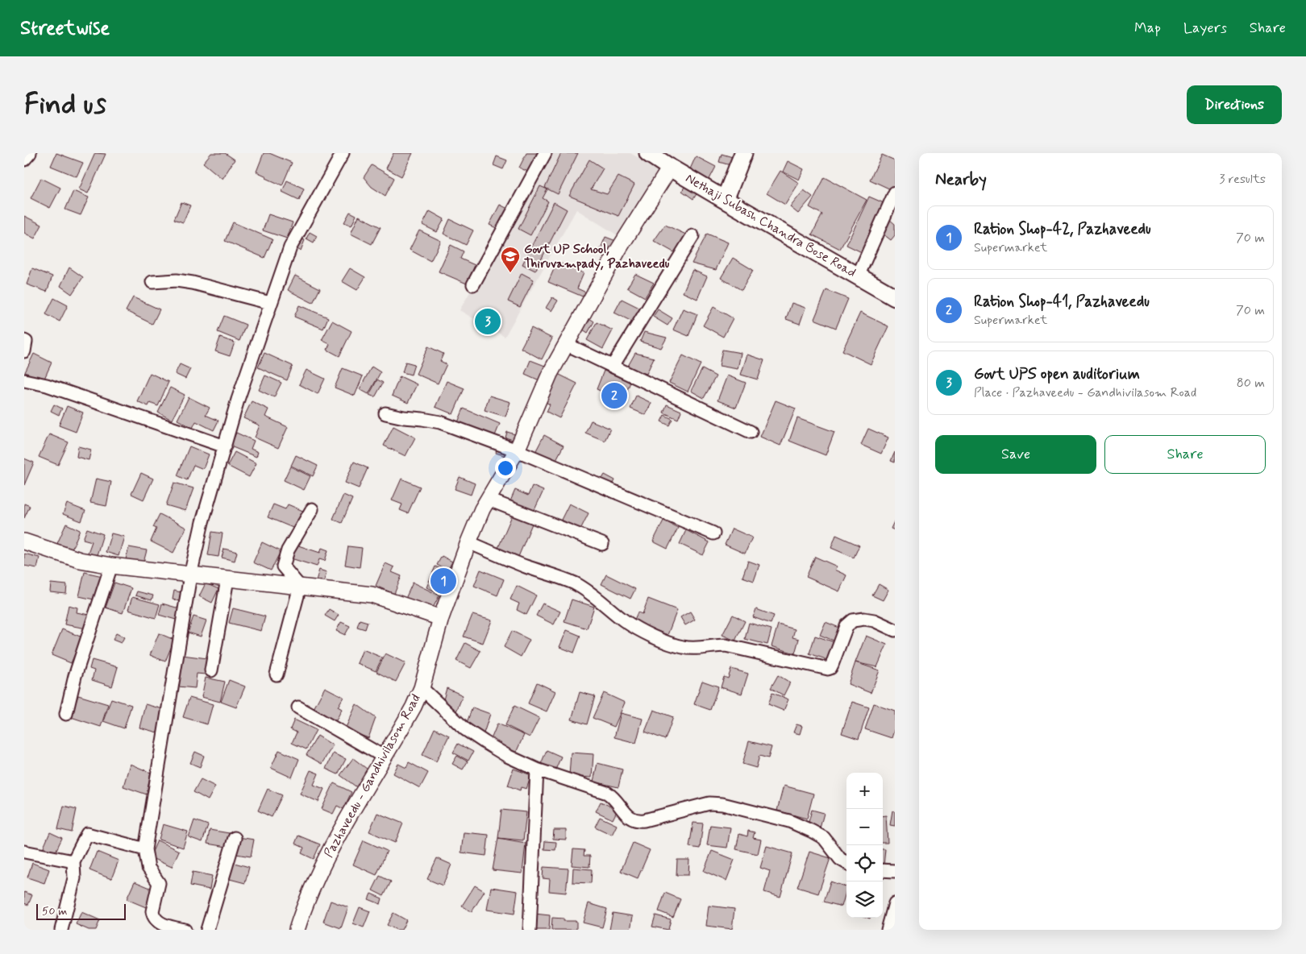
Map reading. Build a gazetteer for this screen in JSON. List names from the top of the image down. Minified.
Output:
{"streets":{"main road":["Nethaji Subash Chandra Bose Road"],"street":["Pazhaveedu - Gandhivilasom Road"]},"crossings":[["Nethaji Subash Chandra Bose Road","Pazhaveedu - Gandhivilasom Road"]],"places":{"school or university":["Govt UP School, Thiruvampady, Pazhaveedu"]},"scale_bar":"50 m","page":{"header":"Streetwise","nav":["Map","Layers","Share"],"buttons":["Directions",["Save","Share"]],"title":"Find us","heading":["Nearby","3 results"],"list":[{"mark":"1","name":"Ration Shop-42, Pazhaveedu","note":"Supermarket","value":"70 m"},{"mark":"2","name":"Ration Shop-41, Pazhaveedu","note":"Supermarket","value":"70 m"},{"mark":"3","name":"Govt UPS open auditorium","note":"Place · Pazhaveedu - Gandhivilasom Road","value":"80 m"}],"pins":["3","2","1"],"map_buttons":["+","−"],"scale":"50 m"}}
